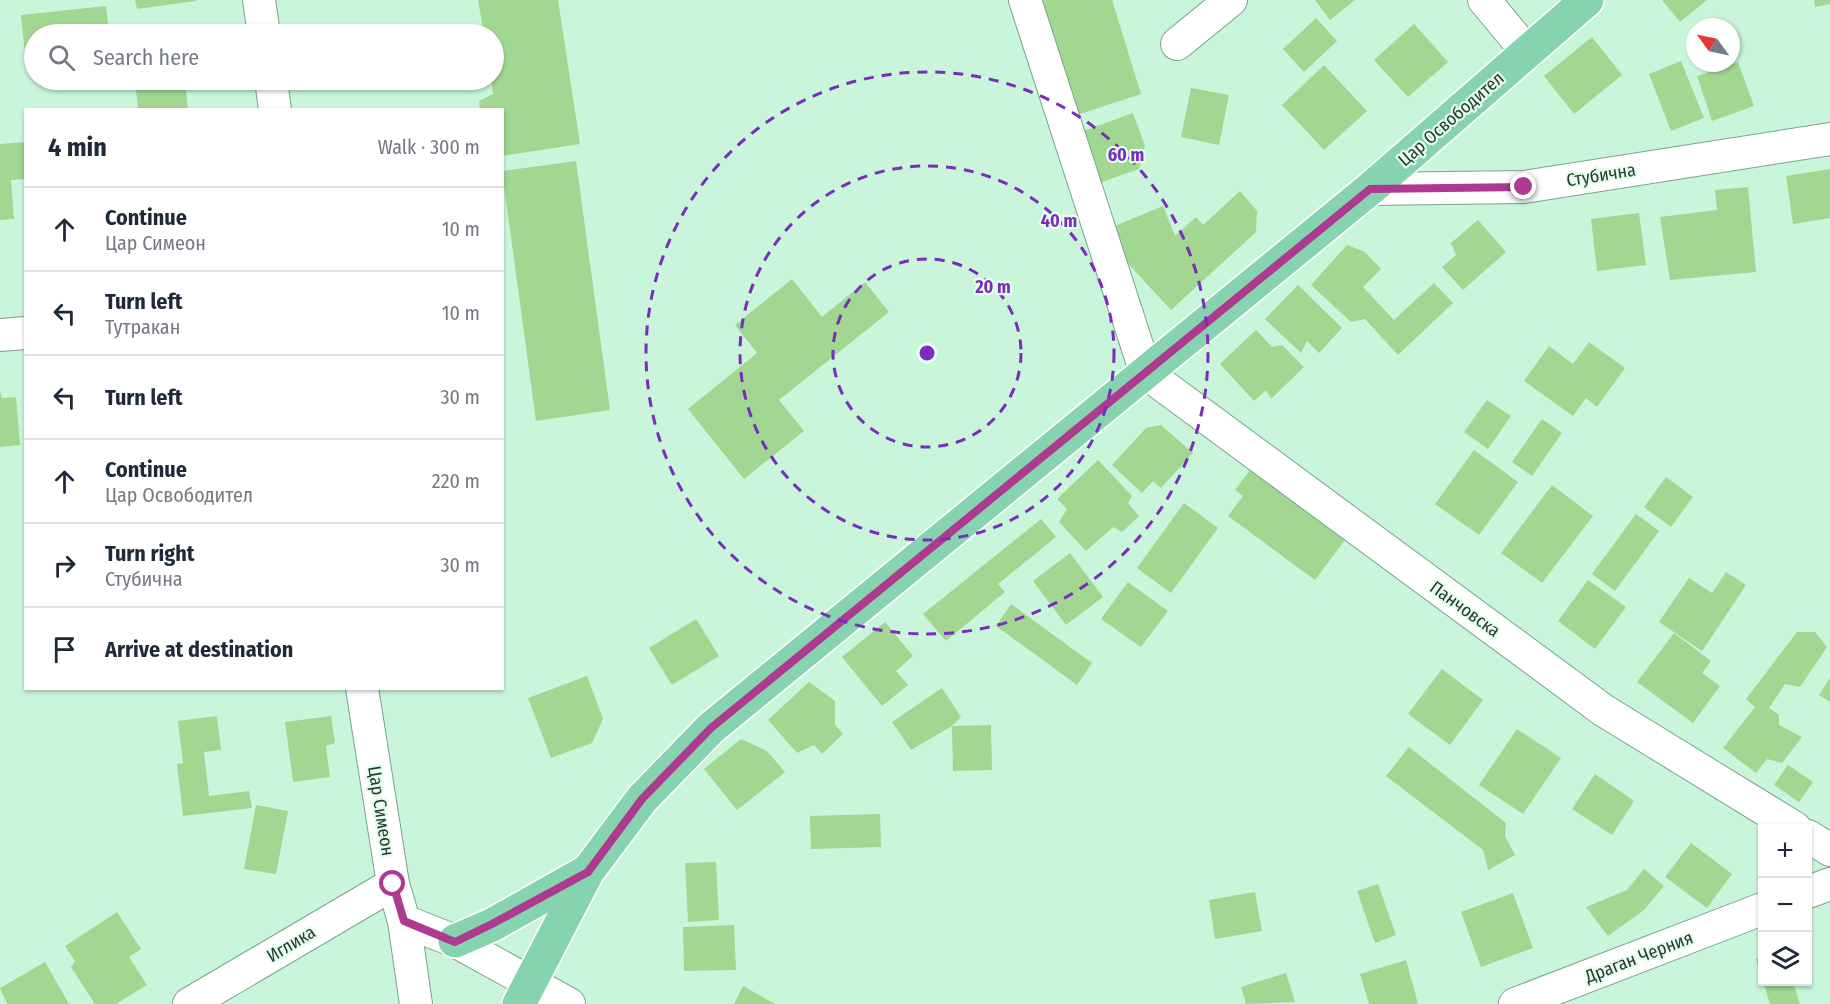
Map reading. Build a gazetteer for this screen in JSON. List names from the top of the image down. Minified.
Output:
{"streets":{"main road":["Цар Освободител"],"street":["Стубична","Панчовска","Цар Симеон","Иглика","Драган Черния"]},"crossings":[["Цар Освободител","Стубична"],["Цар Освободител","Панчовска"],["Цар Симеон","Иглика"]],"north":"top left","page":{"search":"Search here","heading":["4 min","Walk · 300 m"],"list":[["Continue","Цар Симеон","10 m"],["Turn left","Тутракан","10 m"],["Turn left","30 m"],["Continue","Цар Освободител","220 m"],["Turn right","Стубична","30 m"],"Arrive at destination"],"map_buttons":["+","−"]},"rings":["60 m","40 m","20 m"]}
